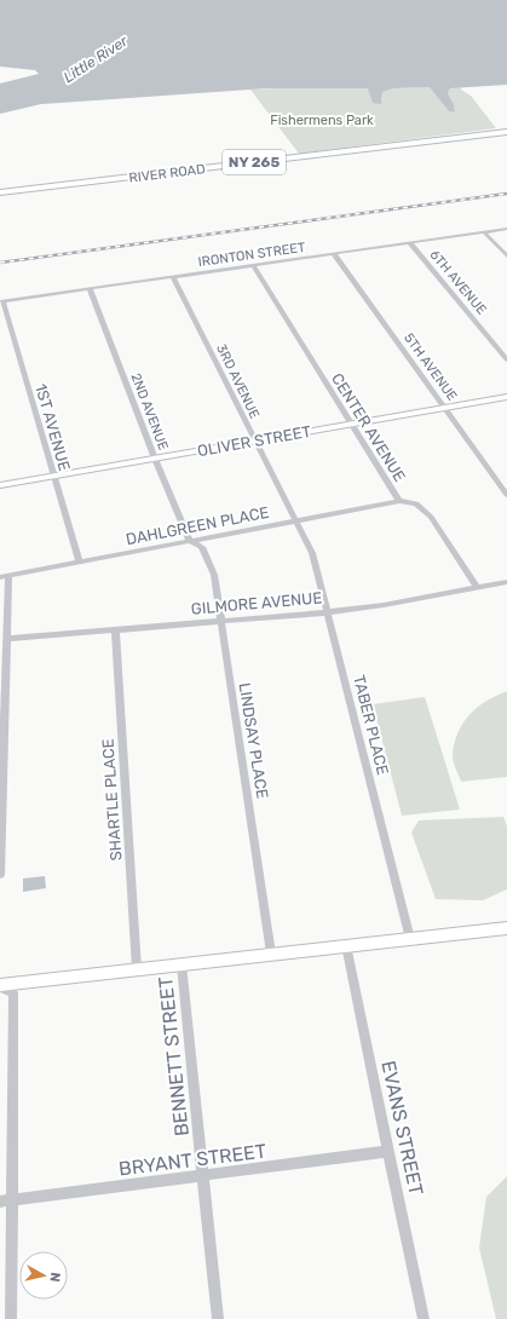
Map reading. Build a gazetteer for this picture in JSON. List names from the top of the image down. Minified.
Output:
{"streets":{"main road":["NY 265","RIVER ROAD","OLIVER STREET"],"street":["IRONTON STREET","6TH AVENUE","5TH AVENUE","3RD AVENUE","2ND AVENUE","1ST AVENUE","CENTER AVENUE","DAHLGREEN PLACE","GILMORE AVENUE","TABER PLACE","LINDSAY PLACE","SHARTLE PLACE","BENNETT STREET","EVANS STREET","BRYANT STREET"]},"crossings":[["IRONTON STREET","6TH AVENUE"],["IRONTON STREET","5TH AVENUE"],["IRONTON STREET","3RD AVENUE"],["IRONTON STREET","2ND AVENUE"],["IRONTON STREET","1ST AVENUE"],["IRONTON STREET","CENTER AVENUE"],["5TH AVENUE","OLIVER STREET"],["3RD AVENUE","OLIVER STREET"],["3RD AVENUE","DAHLGREEN PLACE"],["3RD AVENUE","TABER PLACE"],["2ND AVENUE","OLIVER STREET"],["2ND AVENUE","DAHLGREEN PLACE"],["2ND AVENUE","LINDSAY PLACE"],["1ST AVENUE","OLIVER STREET"],["1ST AVENUE","DAHLGREEN PLACE"],["CENTER AVENUE","OLIVER STREET"],["CENTER AVENUE","DAHLGREEN PLACE"],["CENTER AVENUE","GILMORE AVENUE"],["DAHLGREEN PLACE","TABER PLACE"],["DAHLGREEN PLACE","LINDSAY PLACE"],["GILMORE AVENUE","TABER PLACE"],["GILMORE AVENUE","LINDSAY PLACE"],["GILMORE AVENUE","SHARTLE PLACE"],["BENNETT STREET","BRYANT STREET"],["EVANS STREET","BRYANT STREET"]],"water":["Little River"],"parks":["Fishermens Park"],"north":"right"}
